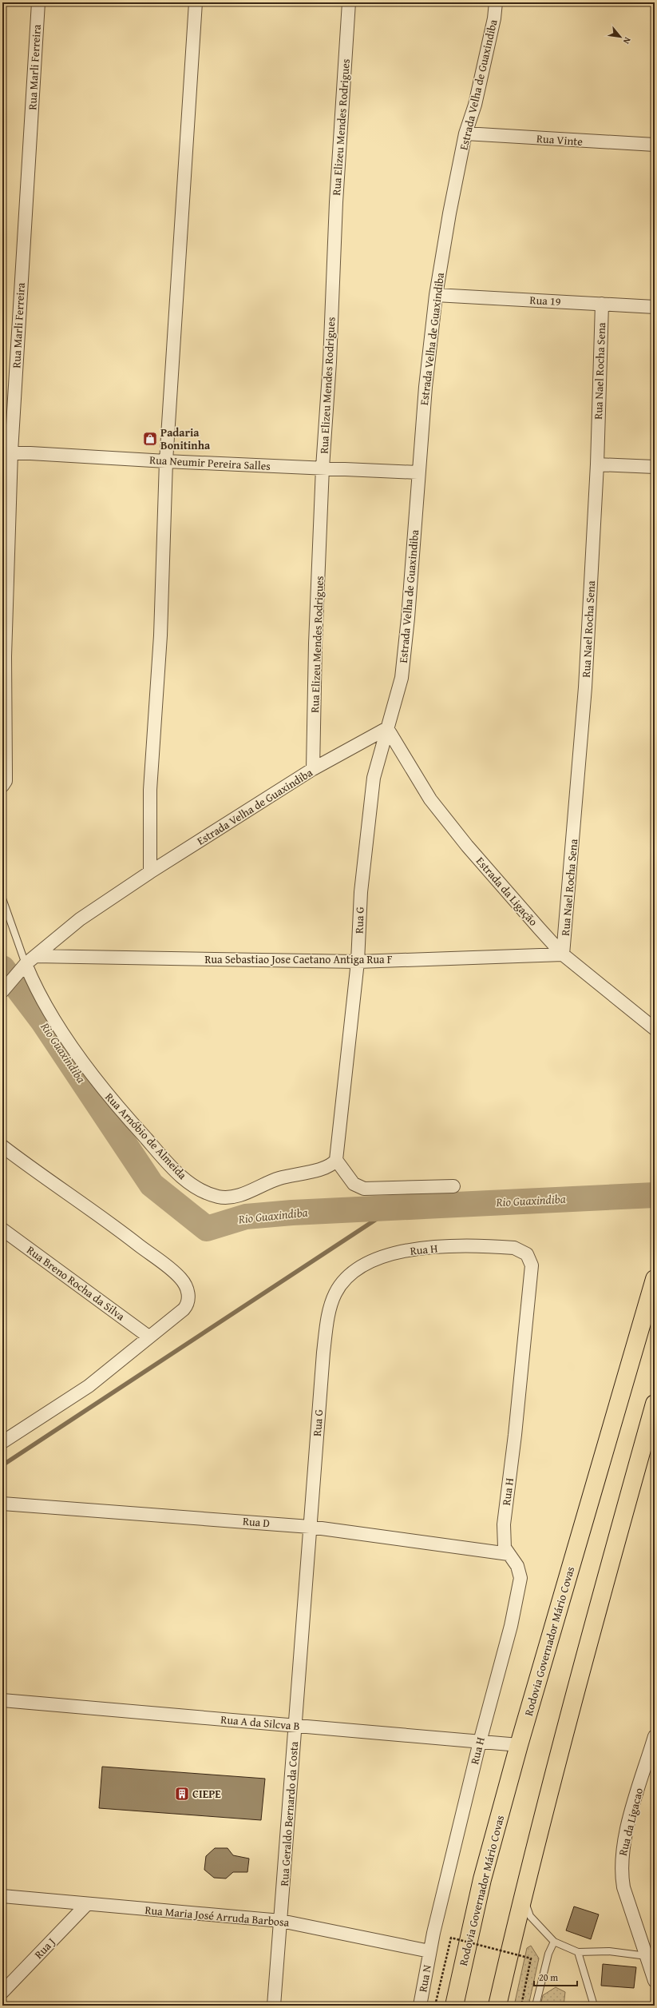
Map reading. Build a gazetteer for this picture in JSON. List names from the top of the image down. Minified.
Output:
{"streets":{"highway":["Rodovia Governador Mário Covas"],"street":["Rua Marli Ferreira","Estrada Velha de Guaxindiba","Rua Elizeu Mendes Rodrigues","Rua Vinte","Rua 19","Rua Nael Rocha Sena","Rua Neumir Pereira Salles","Estrada da Ligação","Rua G","Rua Sebastiao Jose Caetano Antiga Rua F","Rua Arnóbio de Almeida","Rua H","Rua Breno Rocha da Silva","Rua D","Rua A da Silcva B","Rua Geraldo Bernardo da Costa","Rua da Ligacao","Rua Maria José Arruda Barbosa","Rua J","Rua N"]},"crossings":[["Rua Marli Ferreira","Rua Neumir Pereira Salles"],["Estrada Velha de Guaxindiba","Rua Elizeu Mendes Rodrigues"],["Estrada Velha de Guaxindiba","Rua Vinte"],["Estrada Velha de Guaxindiba","Rua 19"],["Estrada Velha de Guaxindiba","Rua Neumir Pereira Salles"],["Estrada Velha de Guaxindiba","Estrada da Ligação"],["Estrada Velha de Guaxindiba","Rua G"],["Estrada Velha de Guaxindiba","Rua Sebastiao Jose Caetano Antiga Rua F"],["Estrada Velha de Guaxindiba","Rua Arnóbio de Almeida"],["Rua Elizeu Mendes Rodrigues","Rua Neumir Pereira Salles"],["Rua 19","Rua Nael Rocha Sena"],["Rua Nael Rocha Sena","Estrada da Ligação"],["Rua Nael Rocha Sena","Rua Sebastiao Jose Caetano Antiga Rua F"],["Estrada da Ligação","Rua G"],["Estrada da Ligação","Rua Sebastiao Jose Caetano Antiga Rua F"],["Rua G","Rua Sebastiao Jose Caetano Antiga Rua F"],["Rua G","Rua Arnóbio de Almeida"],["Rua G","Rua H"],["Rua G","Rua D"],["Rua G","Rua Geraldo Bernardo da Costa"],["Rua Sebastiao Jose Caetano Antiga Rua F","Rua Arnóbio de Almeida"],["Rua H","Rua D"],["Rua H","Rua A da Silcva B"],["Rua H","Rua Maria José Arruda Barbosa"],["Rua H","Rua N"],["Rua D","Rua Geraldo Bernardo da Costa"],["Rodovia Governador Mário Covas","Rua A da Silcva B"],["Rua A da Silcva B","Rua Geraldo Bernardo da Costa"],["Rua Geraldo Bernardo da Costa","Rua Maria José Arruda Barbosa"],["Rua Maria José Arruda Barbosa","Rua J"],["Rua Maria José Arruda Barbosa","Rua N"]],"water":["Rio Guaxindiba"],"places":{"shop":["Padaria Bonitinha"],"building":["CIEPE"]},"scale_bar":"20 m","north":"bottom right"}
